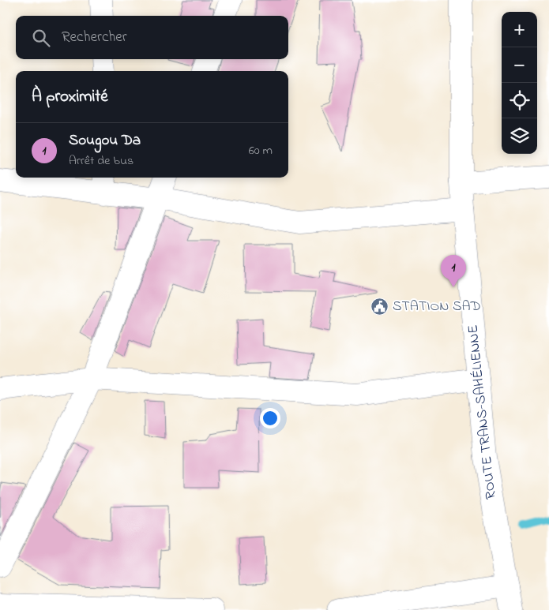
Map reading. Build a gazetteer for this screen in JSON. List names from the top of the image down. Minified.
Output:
{"streets":{"main road":["ROUTE TRANS-SAHÉLIENNE"]},"places":{"public building":["STATION SAD"]},"page":{"map_buttons":["+","−"],"search":"Rechercher","heading":"À proximité","list":[{"mark":"1","name":"Sougou Da","note":"Arrêt de bus","value":"60 m"}],"pins":"1"}}
